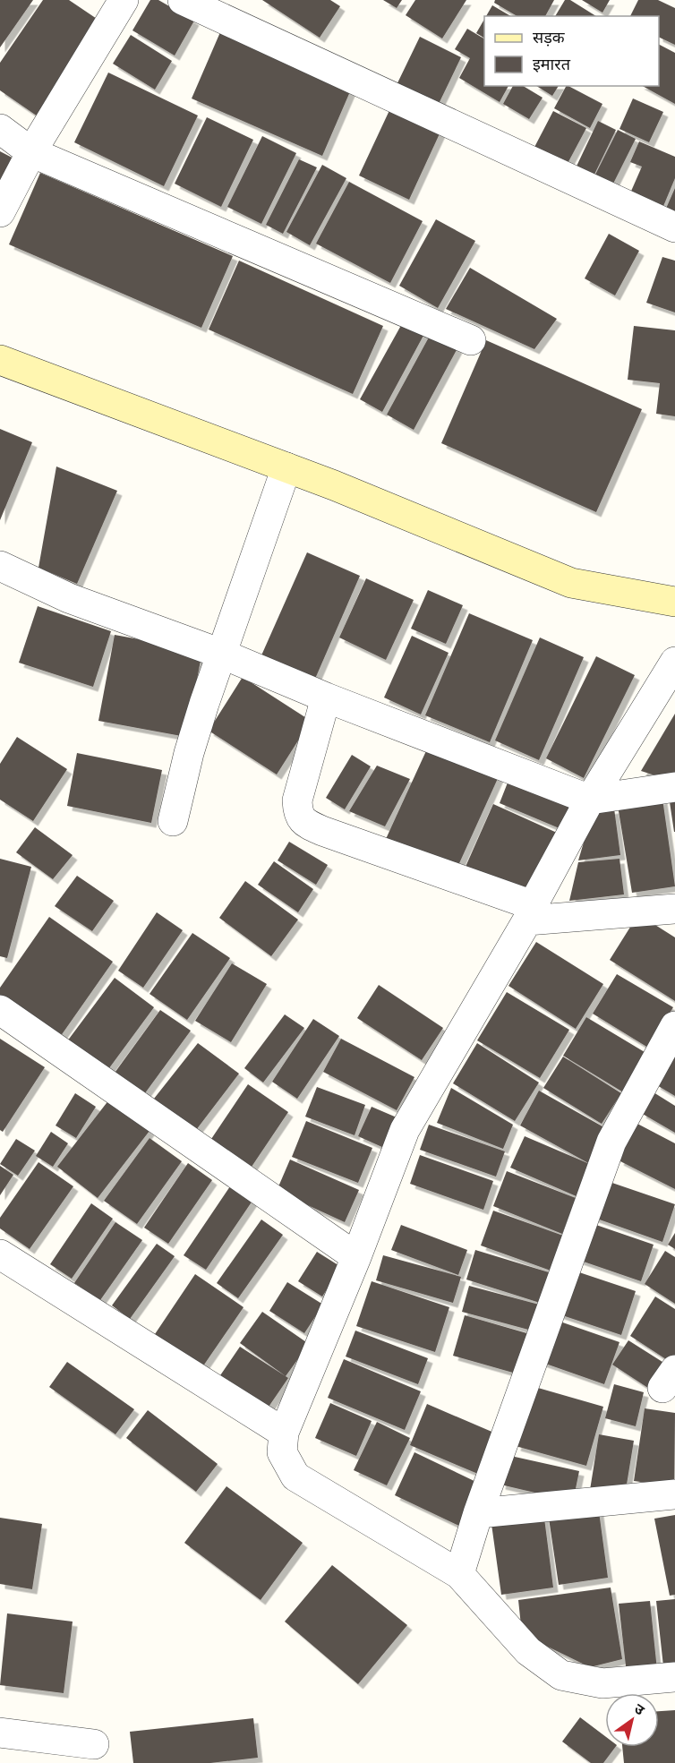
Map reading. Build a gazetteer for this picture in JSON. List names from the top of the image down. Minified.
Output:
{"legend":["सड़क","इमारत"],"north":"top right"}
